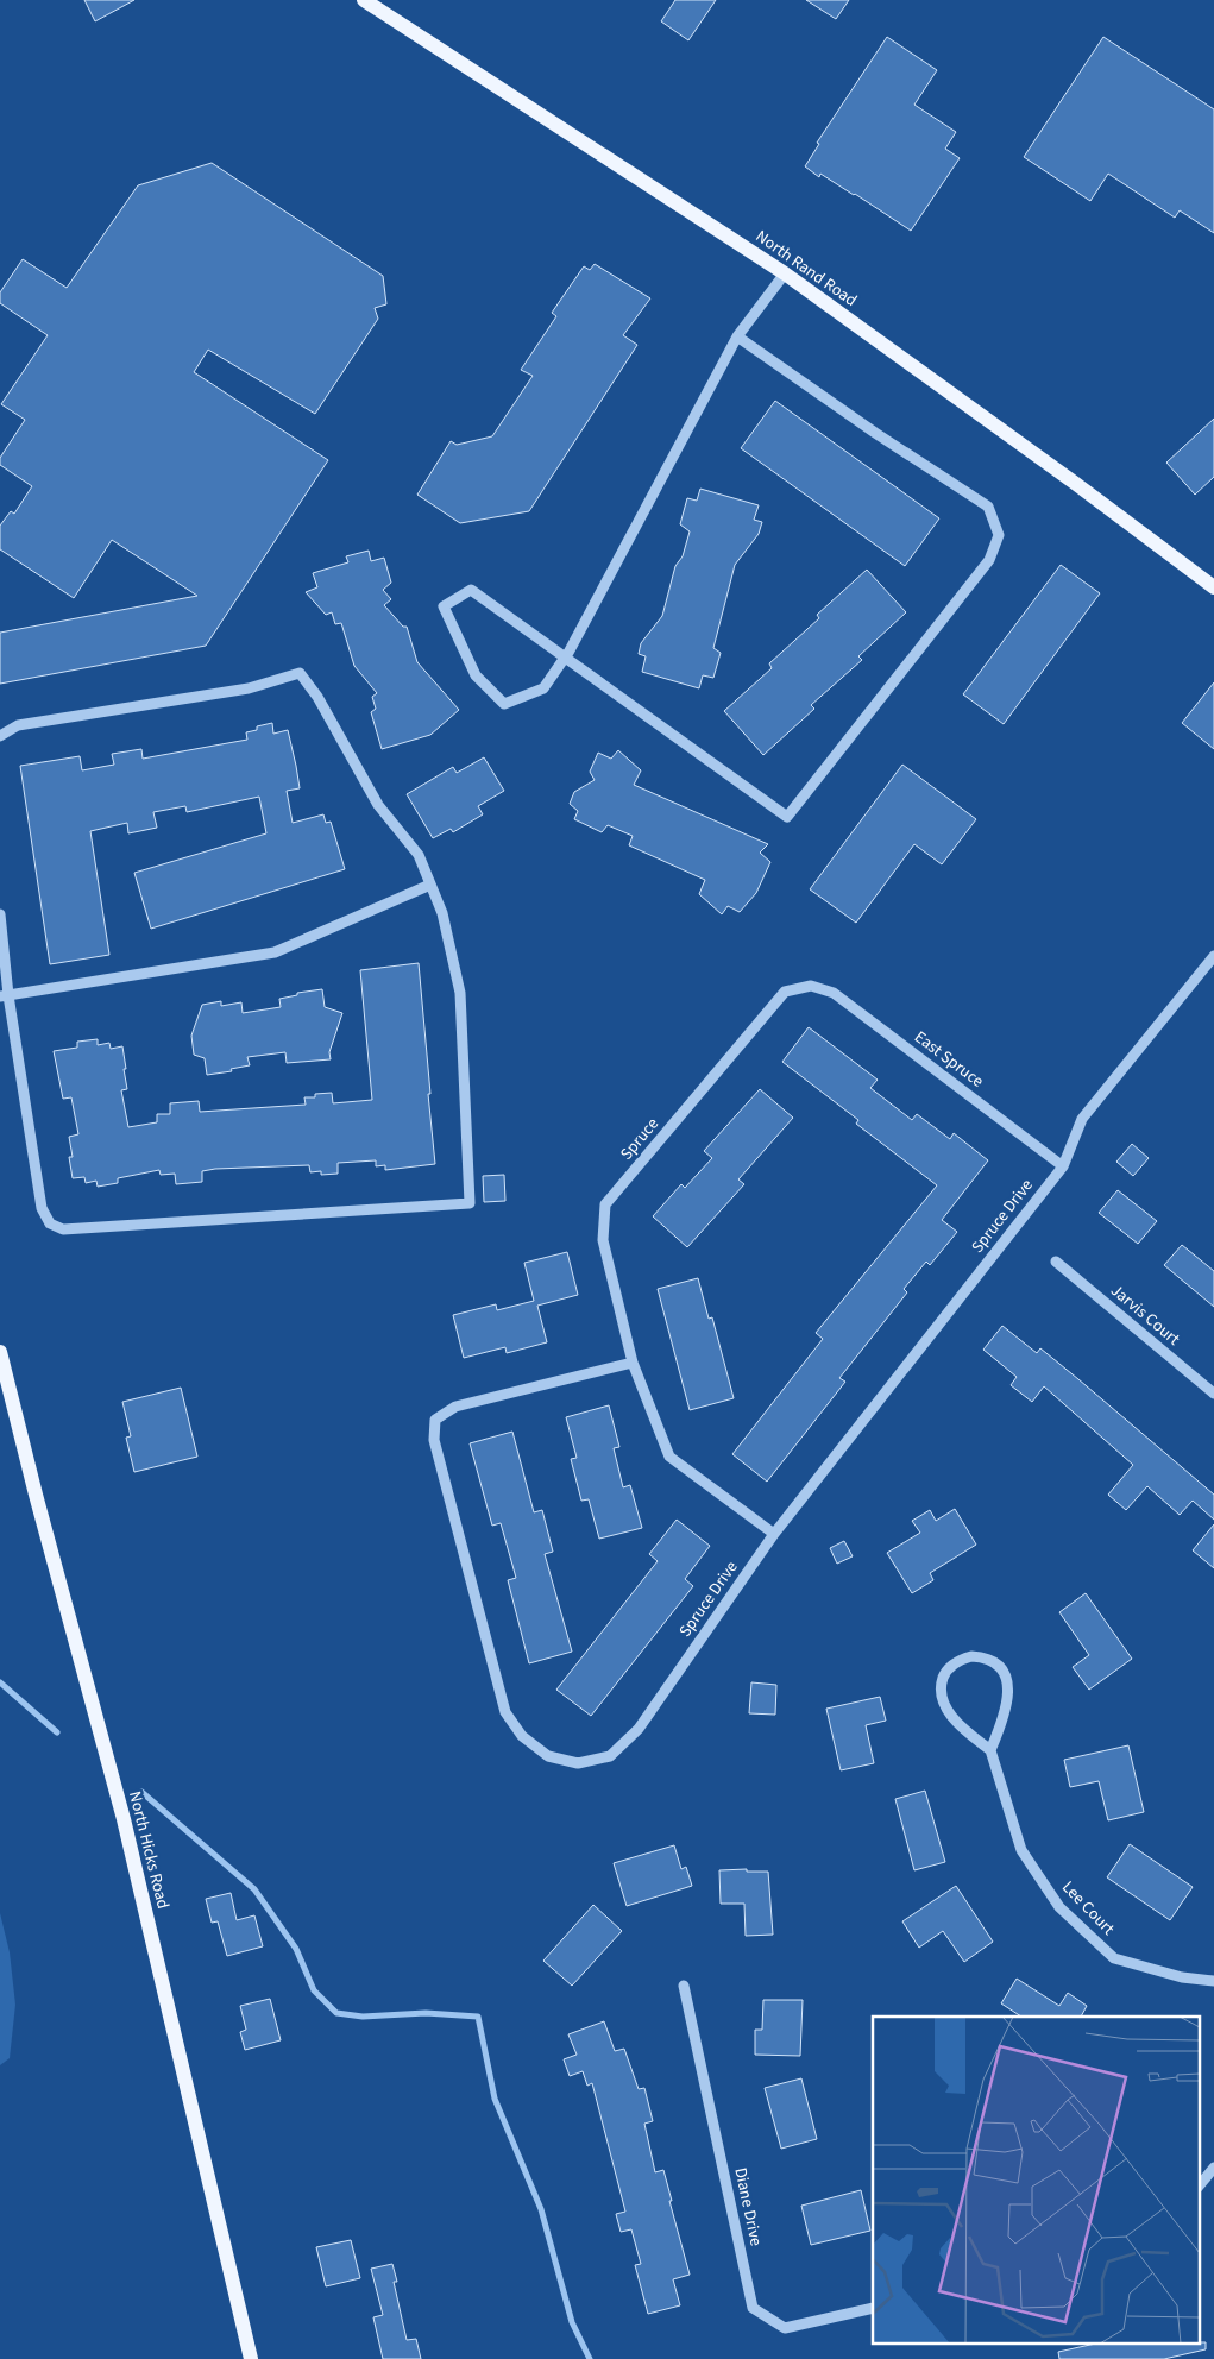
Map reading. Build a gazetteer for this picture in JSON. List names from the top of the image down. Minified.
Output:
{"streets":{"main road":["North Rand Road","North Hicks Road"],"street":["East Spruce","Spruce","Spruce Drive","Jarvis Court","Lee Court","Diane Drive"]},"crossings":[["East Spruce","Spruce"],["East Spruce","Spruce Drive"],["Spruce","Spruce Drive"]]}
